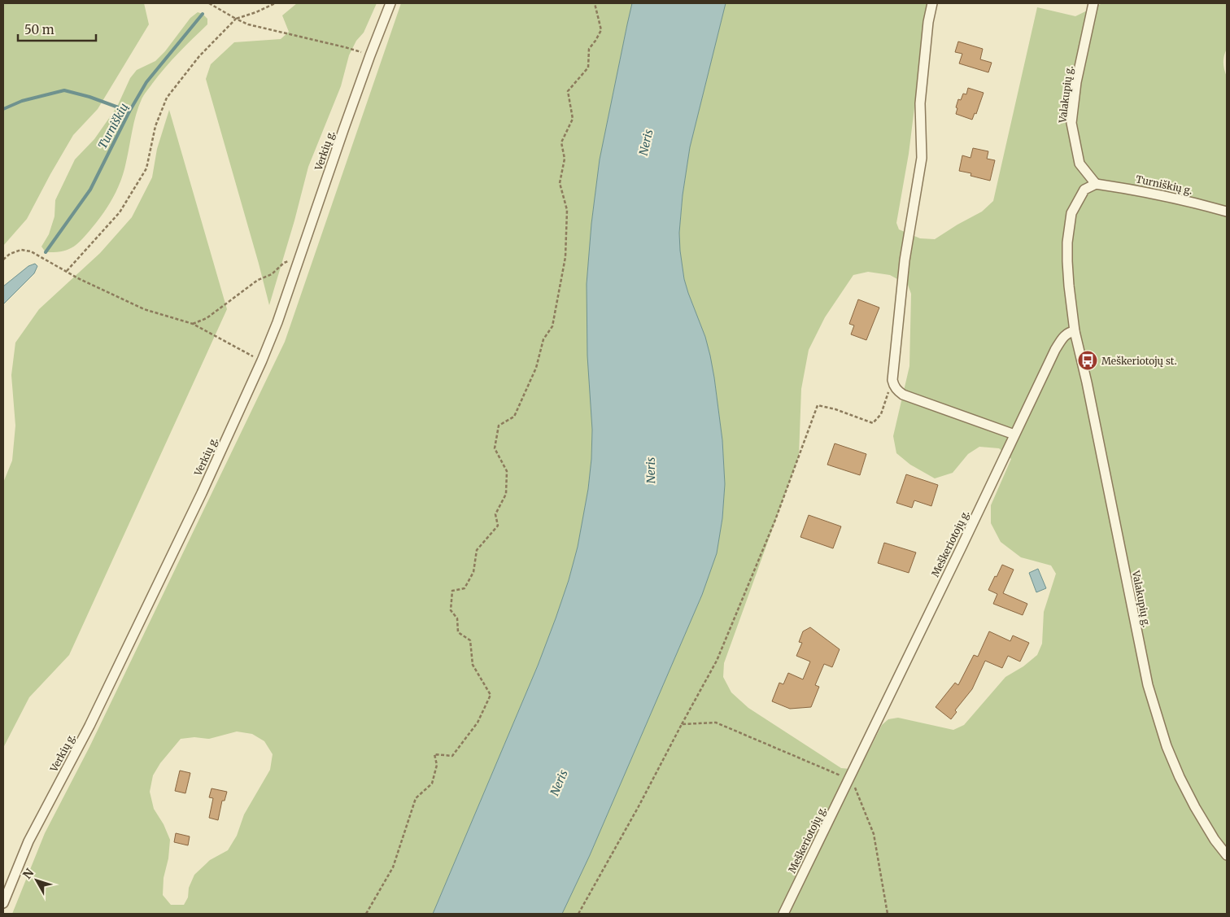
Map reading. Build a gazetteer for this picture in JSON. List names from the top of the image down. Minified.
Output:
{"streets":{"street":["Valakupių g.","Verkių g.","Turniškių g.","Meškeriotojų g."]},"crossings":[["Valakupių g.","Turniškių g."],["Valakupių g.","Meškeriotojų g."]],"water":["Turniškių","Neris"],"places":{"bus stop":["Meškeriotojų st."]},"scale_bar":"50 m","north":"top left"}
